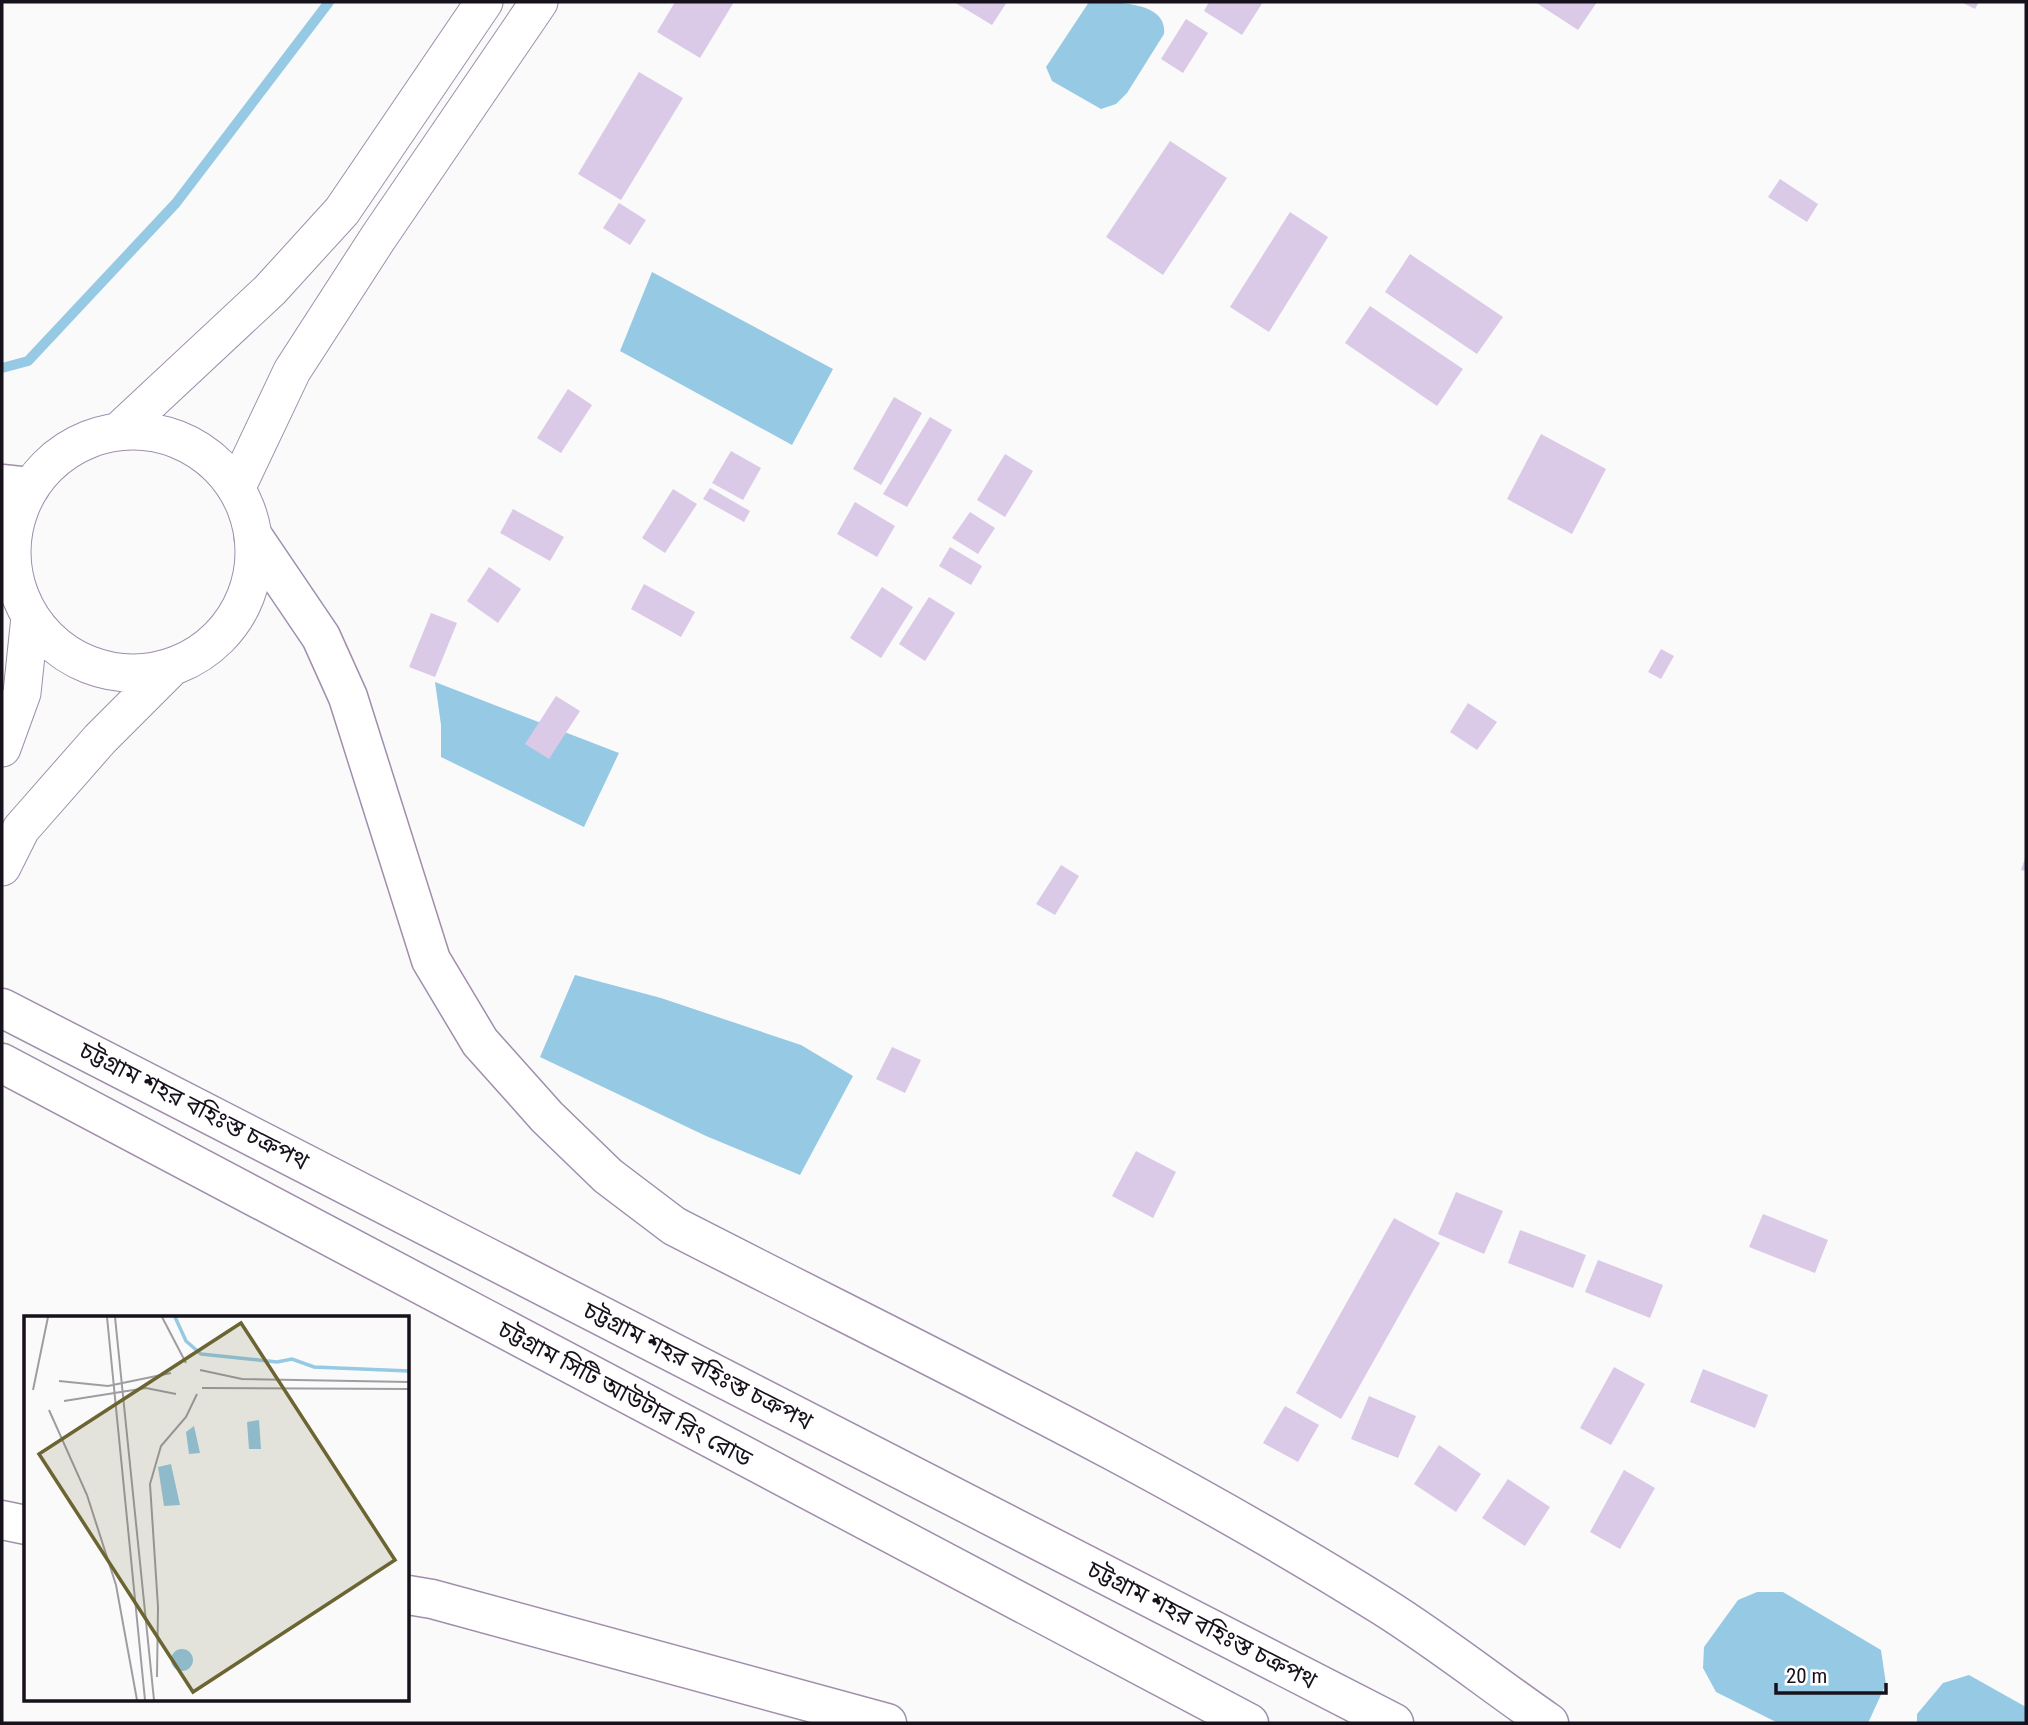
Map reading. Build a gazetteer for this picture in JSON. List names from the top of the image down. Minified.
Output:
{"streets":{"main road":["চট্টগ্রাম শহর বহিঃস্ত চক্রপথ","চট্টগ্রাম সিটি আউটার রিং রোড"]},"scale_bar":"20 m"}
